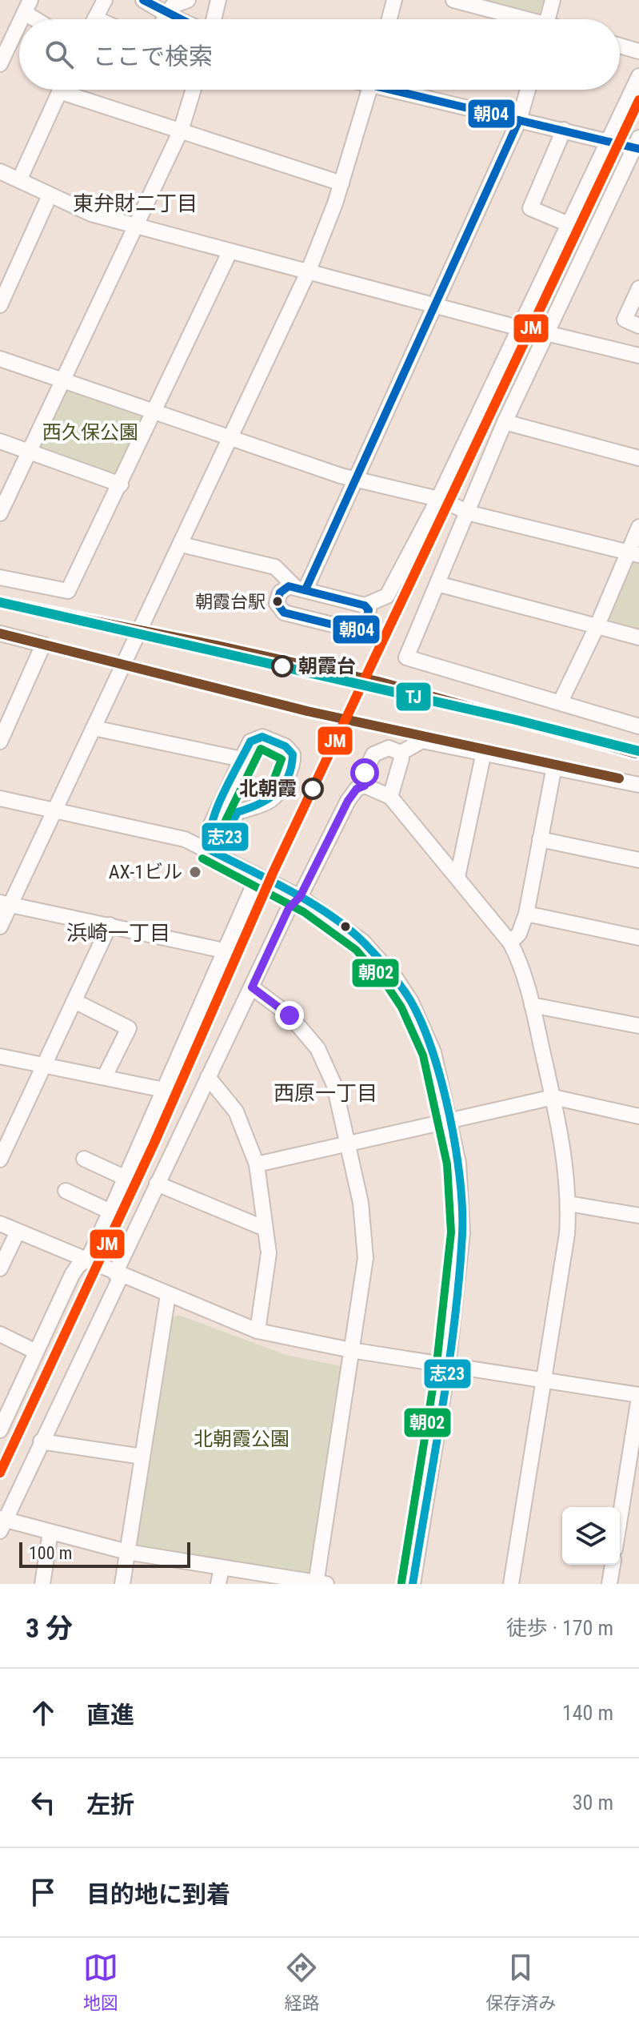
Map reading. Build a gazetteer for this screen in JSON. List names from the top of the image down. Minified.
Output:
{"districts":["東弁財二丁目","浜崎一丁目","西原一丁目"],"parks":["西久保公園","北朝霞公園"],"places":["朝霞台駅","朝霞台","北朝霞","AX-1ビル"],"lines":["transit line 朝04","transit line JM","transit line TJ","transit line 志23","transit line 朝02"],"scale_bar":"100 m","page":{"search":"ここで検索","scale":"100 m","heading":["3 分","徒歩 · 170 m"],"list":[["直進","140 m"],["左折","30 m"],"目的地に到着"],"nav":["地図","経路","保存済み"]}}
